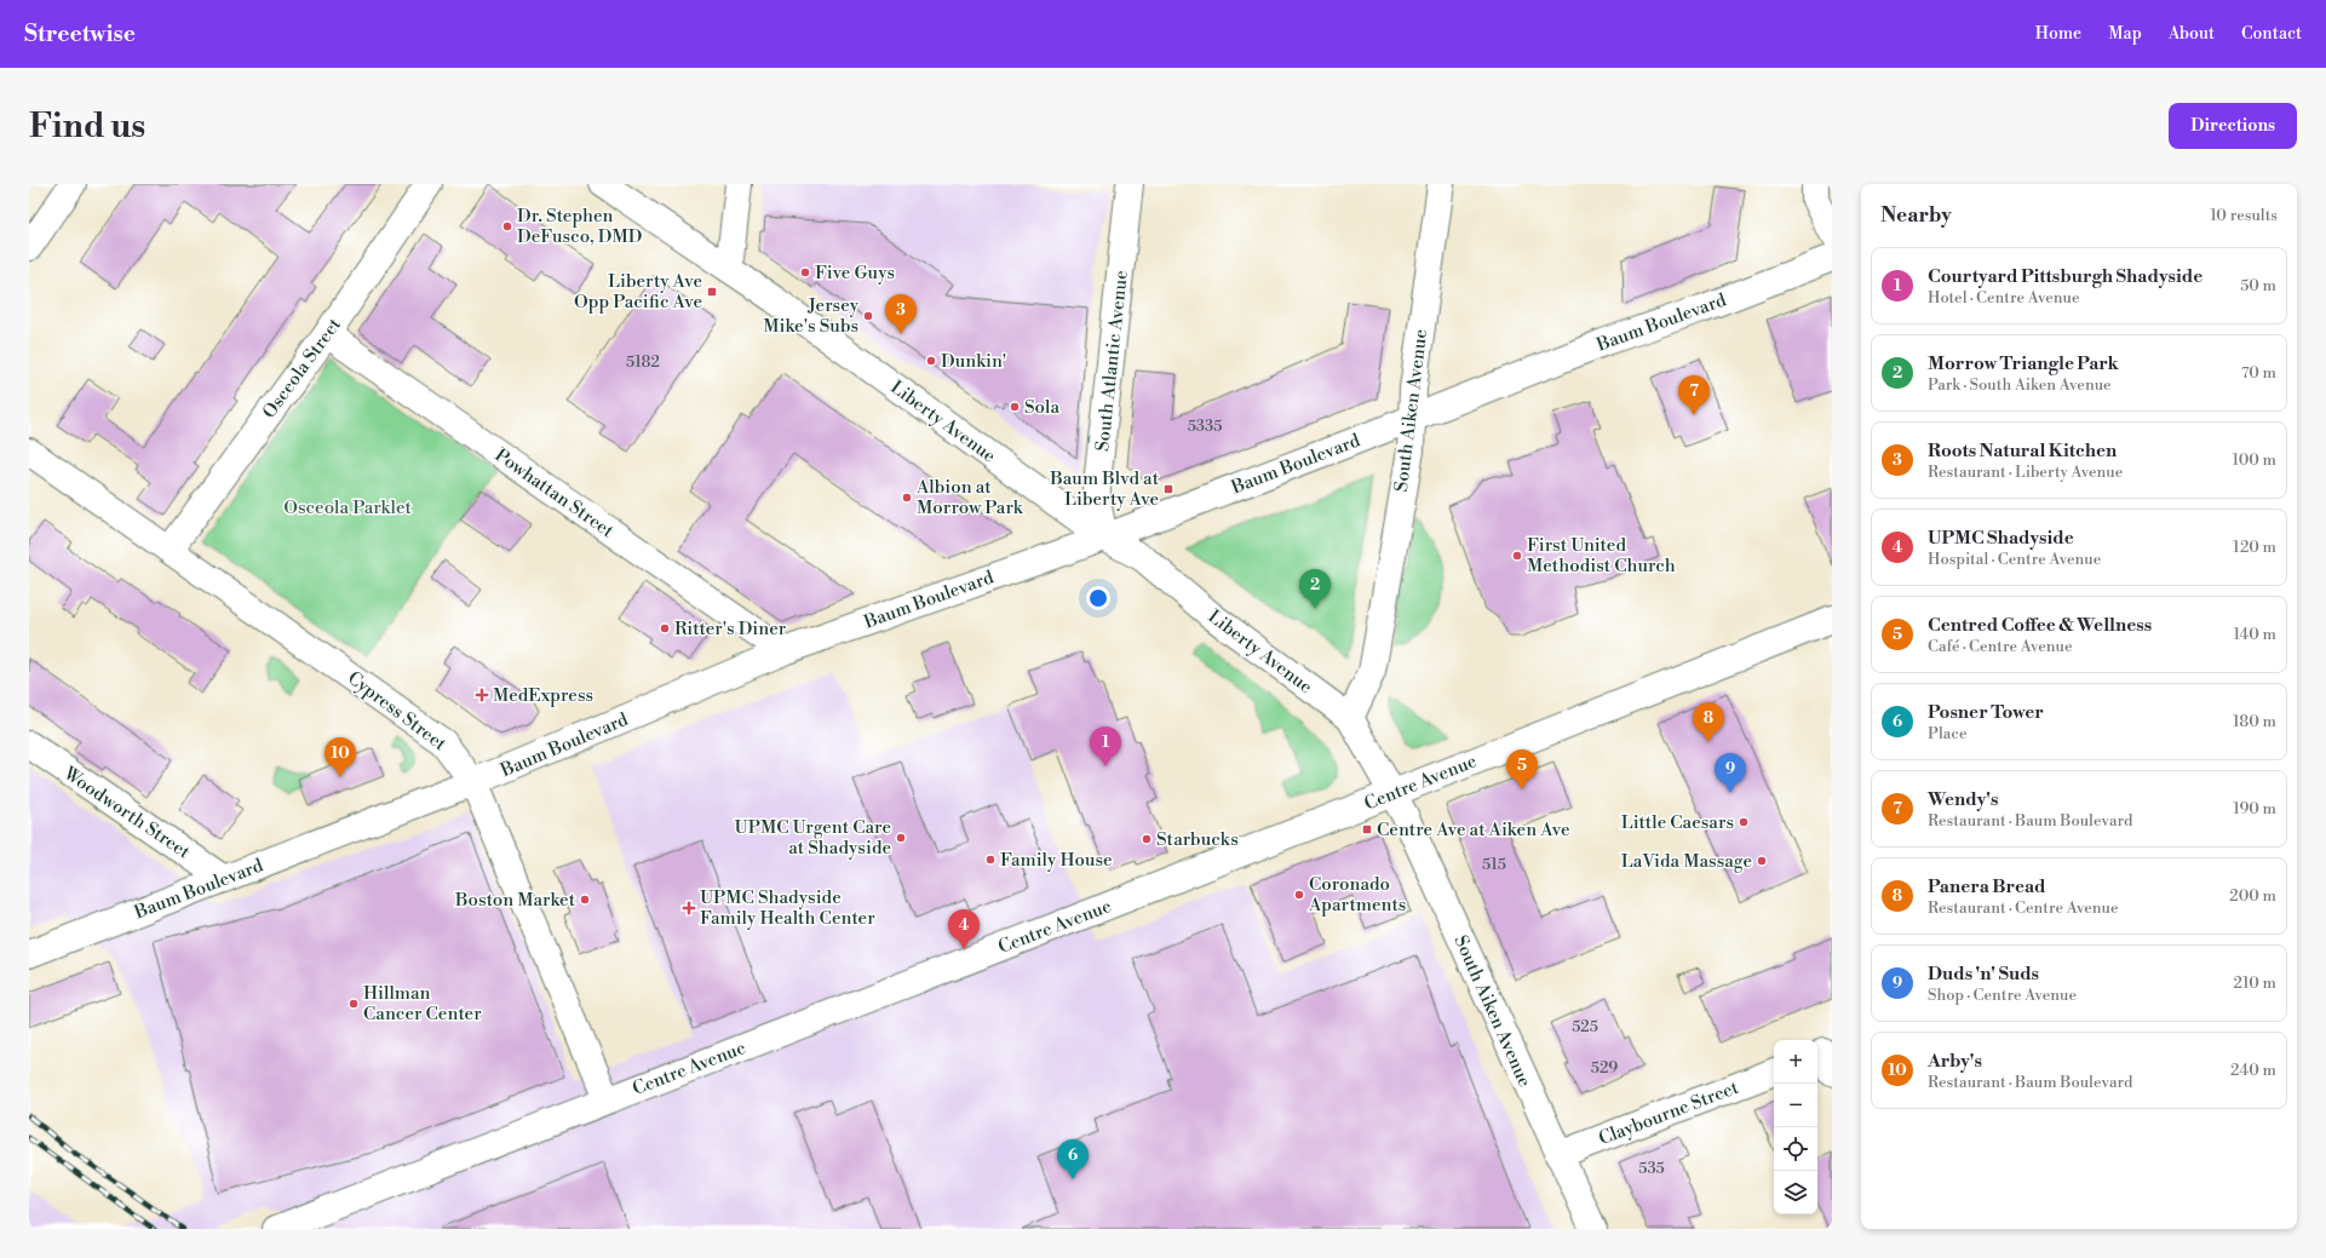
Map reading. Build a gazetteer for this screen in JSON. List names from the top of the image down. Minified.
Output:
{"streets":{"main road":["Baum Boulevard","South Atlantic Avenue","Osceola Street","South Aiken Avenue","Liberty Avenue","Powhattan Street","Cypress Street","Centre Avenue","Woodworth Street","Claybourne Street"]},"crossings":[["Baum Boulevard","South Atlantic Avenue"],["Baum Boulevard","South Aiken Avenue"],["Baum Boulevard","Liberty Avenue"],["Baum Boulevard","Powhattan Street"],["Baum Boulevard","Cypress Street"],["Baum Boulevard","Woodworth Street"],["South Atlantic Avenue","Liberty Avenue"],["Osceola Street","Powhattan Street"],["Osceola Street","Cypress Street"],["South Aiken Avenue","Liberty Avenue"],["South Aiken Avenue","Centre Avenue"],["South Aiken Avenue","Claybourne Street"],["Liberty Avenue","Centre Avenue"],["Cypress Street","Centre Avenue"]],"parks":["Osceola Parklet"],"places":{"other":["Dr. Stephen DeFusco, DMD","Five Guys","Jersey Mike's Subs","Dunkin'","Sola","Albion at Morrow Park","First United Methodist Church","Ritter's Diner","Little Caesars","UPMC Urgent Care at Shadyside","Starbucks","Family House","LaVida Massage","Coronado Apartments","Boston Market","Hillman Cancer Center"],"transit":["Liberty Ave Opp Pacific Ave","Baum Blvd at Liberty Ave","Centre Ave at Aiken Ave"],"health":["MedExpress","UPMC Shadyside Family Health Center"]},"house_numbers":["5182","5335","515","525","529","535"],"page":{"header":"Streetwise","nav":["Home","Map","About","Contact"],"buttons":"Directions","title":"Find us","heading":["Nearby","10 results"],"list":[{"mark":"1","name":"Courtyard Pittsburgh Shadyside","note":"Hotel · Centre Avenue","value":"50 m"},{"mark":"2","name":"Morrow Triangle Park","note":"Park · South Aiken Avenue","value":"70 m"},{"mark":"3","name":"Roots Natural Kitchen","note":"Restaurant · Liberty Avenue","value":"100 m"},{"mark":"4","name":"UPMC Shadyside","note":"Hospital · Centre Avenue","value":"120 m"},{"mark":"5","name":"Centred Coffee & Wellness","note":"Café · Centre Avenue","value":"140 m"},{"mark":"6","name":"Posner Tower","note":"Place","value":"180 m"},{"mark":"7","name":"Wendy's","note":"Restaurant · Baum Boulevard","value":"190 m"},{"mark":"8","name":"Panera Bread","note":"Restaurant · Centre Avenue","value":"200 m"},{"mark":"9","name":"Duds 'n' Suds","note":"Shop · Centre Avenue","value":"210 m"},{"mark":"10","name":"Arby's","note":"Restaurant · Baum Boulevard","value":"240 m"}],"pins":["3","7","2","8","1","10","5","9","4","6"],"map_buttons":["+","−"]}}
